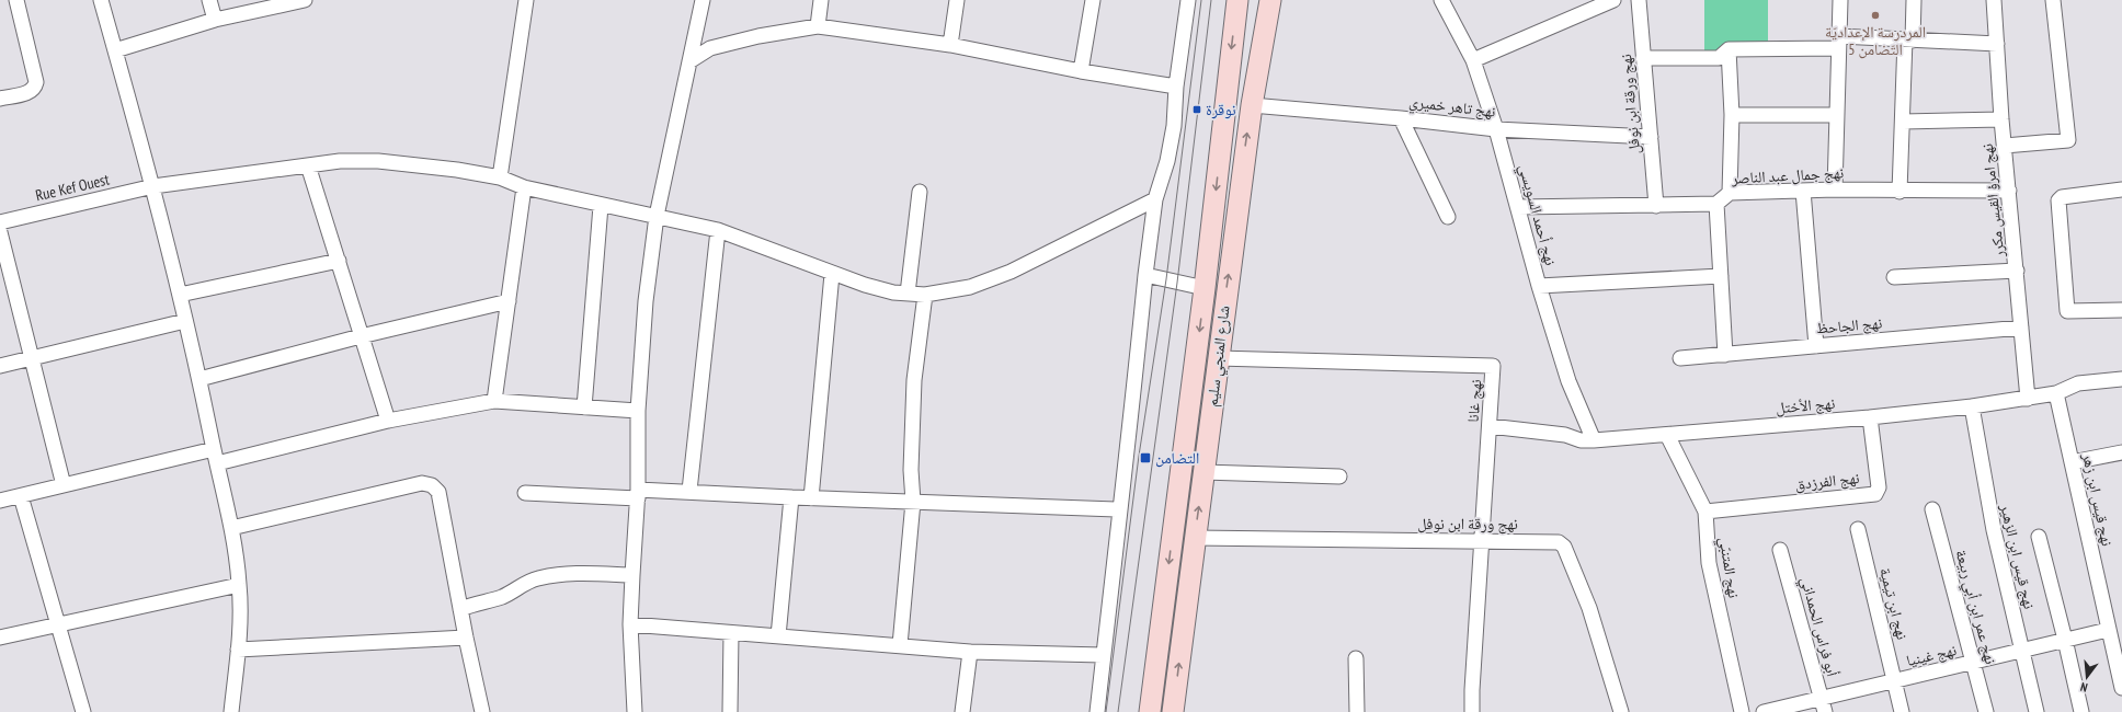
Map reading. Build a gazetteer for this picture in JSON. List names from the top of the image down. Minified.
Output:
{"streets":{"main road":["شارع المنجي سليم"],"street":["نهج ورقة ابن نوفل","نهج تاهر خميري","نهج جمال عبد الناصر","Rue Kef Ouest","نهج امرؤ القيس مكرر","نهج أحمد السويسي","نهج الجاحظ","نهج غانا","نهج الأختل","نهج الفرزدق","نهج قيس ابن زهر","نهج قيس ابن الزهير","نهج المتنبّي","نهج ابن تيمية","نهج عمر ابن أبي ربيعة","أبو فراس الحمداني","نهج غينيا"]},"crossings":[["نهج ورقة ابن نوفل","نهج تاهر خميري"],["نهج ورقة ابن نوفل","نهج جمال عبد الناصر"],["نهج ورقة ابن نوفل","شارع المنجي سليم"],["نهج ورقة ابن نوفل","نهج غانا"],["نهج تاهر خميري","نهج أحمد السويسي"],["نهج تاهر خميري","شارع المنجي سليم"],["نهج جمال عبد الناصر","نهج امرؤ القيس مكرر"],["نهج جمال عبد الناصر","نهج أحمد السويسي"],["نهج امرؤ القيس مكرر","نهج الجاحظ"],["نهج امرؤ القيس مكرر","نهج الأختل"],["نهج أحمد السويسي","نهج الأختل"],["شارع المنجي سليم","نهج غانا"],["نهج غانا","نهج الأختل"],["نهج الأختل","نهج الفرزدق"],["نهج الأختل","نهج قيس ابن زهر"],["نهج الأختل","نهج قيس ابن الزهير"],["نهج الأختل","نهج المتنبّي"],["نهج الفرزدق","نهج المتنبّي"],["نهج قيس ابن زهر","نهج غينيا"],["نهج قيس ابن الزهير","نهج غينيا"],["نهج ابن تيمية","نهج غينيا"],["نهج عمر ابن أبي ربيعة","نهج غينيا"],["أبو فراس الحمداني","نهج غينيا"]],"places":{"other":["المردرسة الإعداديّة التّضامن 5"],"transit":["نوقرة","التضامن"]},"north":"bottom"}
